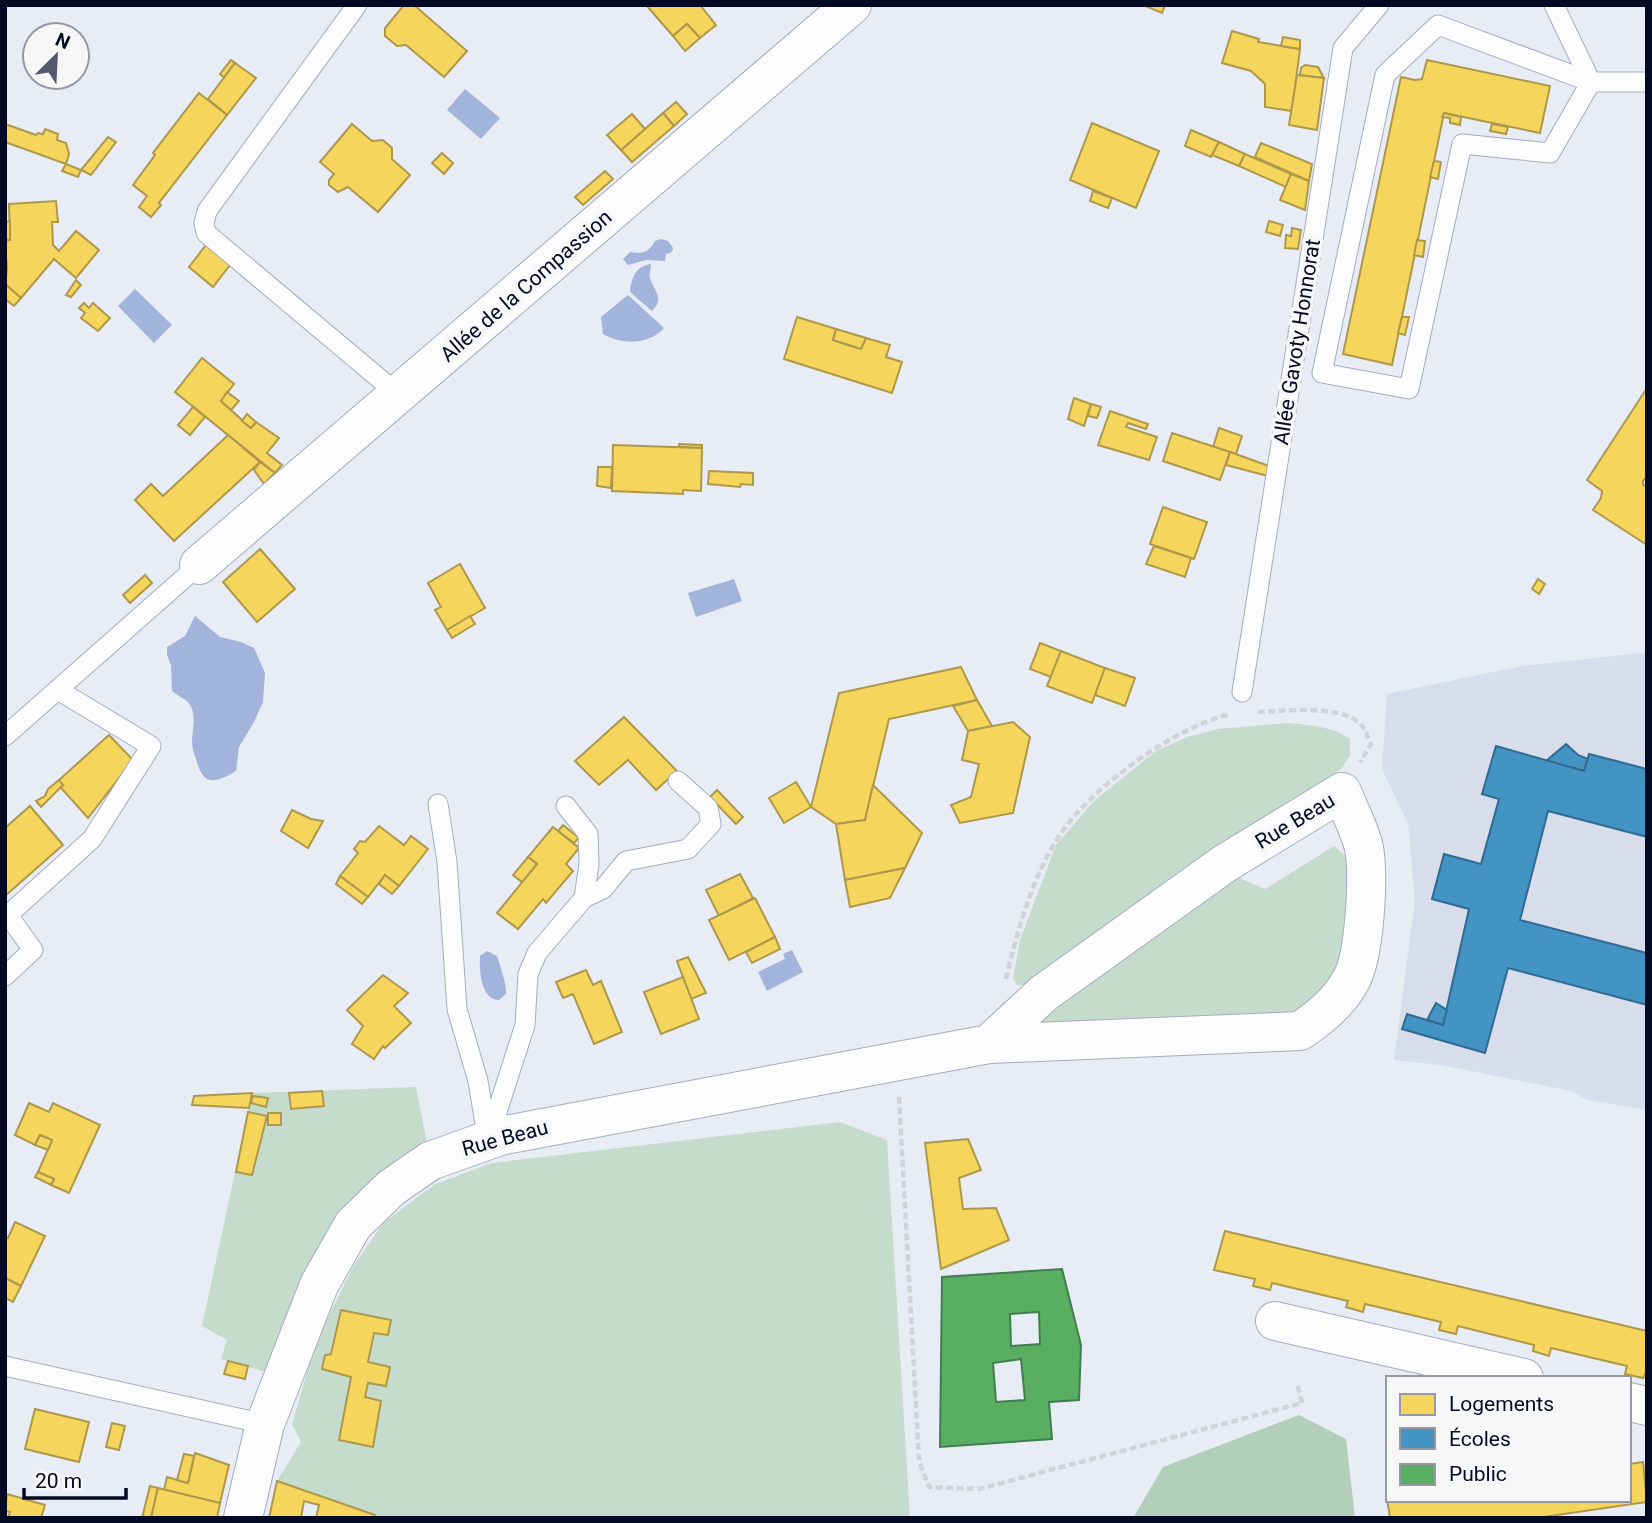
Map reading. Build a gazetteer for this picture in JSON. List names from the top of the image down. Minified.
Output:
{"streets":{"street":["Allée de la Compassion","Rue Beau"],"lane":["Allée Gavoty Honnorat"]},"legend":["Logements","Écoles","Public"],"scale_bar":"20 m","north":"top right"}
